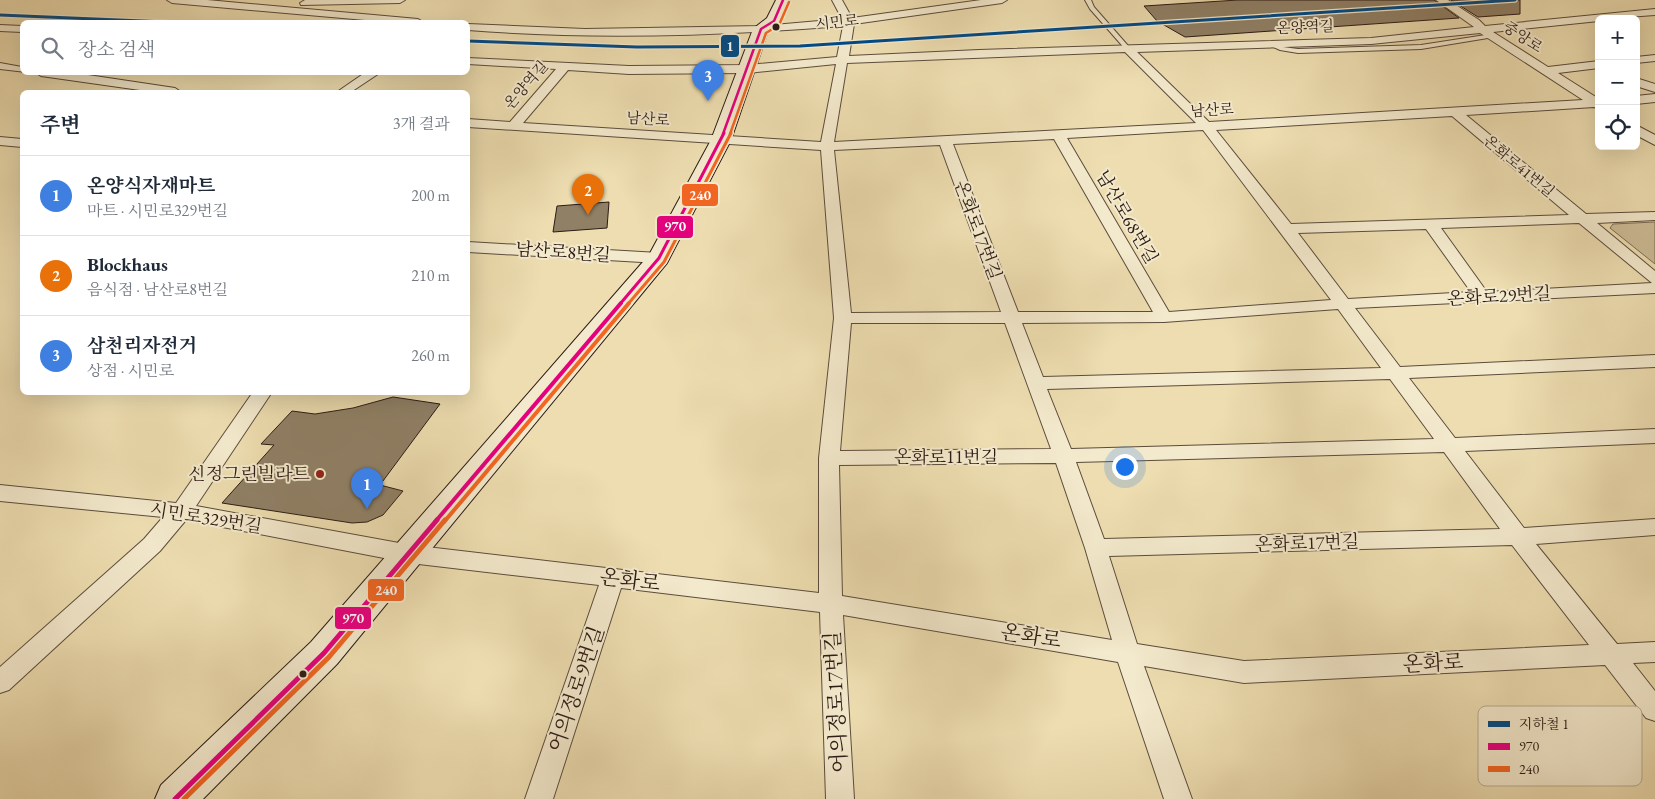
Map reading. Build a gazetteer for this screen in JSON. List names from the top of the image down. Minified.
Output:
{"streets":{"street":["시민로","온양역길","중앙로","남산로","온화로41번길","남산로68번길","온화로17번길","남산로8번길","온화로29번길","온화로11번길","시민로329번길","온화로","어의정로9번길","어의정로17번길"]},"crossings":[["온양역길","중앙로"],["온양역길","남산로"],["남산로","온화로41번길"],["남산로","남산로68번길"],["남산로","온화로17번길"],["온화로17번길","온화로11번길"],["온화로17번길","온화로"],["시민로329번길","온화로"],["온화로","어의정로9번길"],["온화로","어의정로17번길"]],"places":["신정그린빌라트"],"lines":["metro line 1","transit line 970","transit line 240"],"legend":["지하철 1","970","240"],"page":{"map_buttons":["+","−"],"search":"장소 검색","pins":["3","2","1"],"heading":["주변","3개 결과"],"list":[{"mark":"1","name":"온양식자재마트","note":"마트 · 시민로329번길","value":"200 m"},{"mark":"2","name":"Blockhaus","note":"음식점 · 남산로8번길","value":"210 m"},{"mark":"3","name":"삼천리자전거","note":"상점 · 시민로","value":"260 m"}]}}
